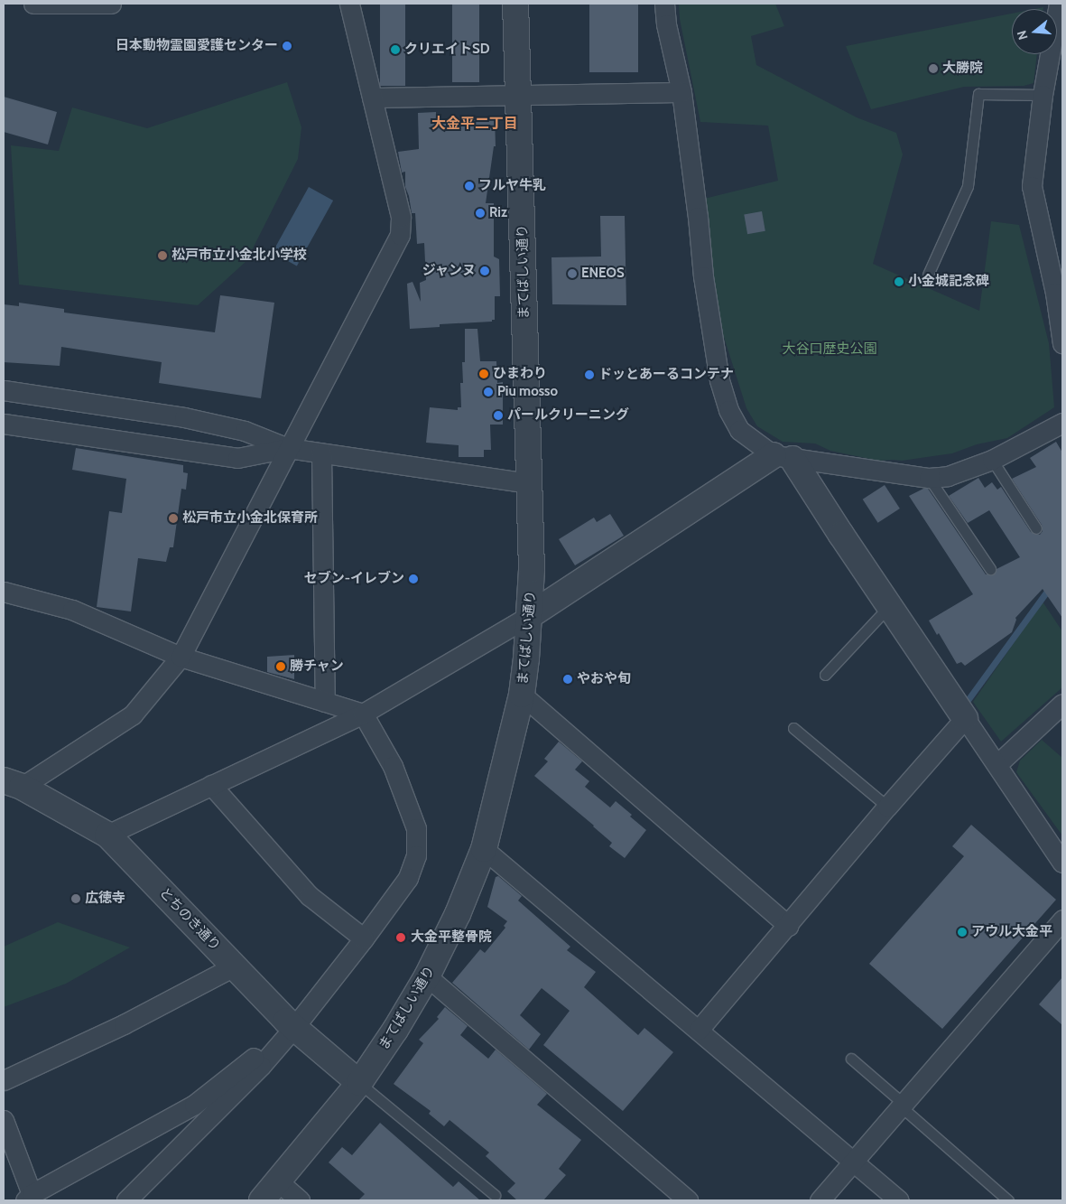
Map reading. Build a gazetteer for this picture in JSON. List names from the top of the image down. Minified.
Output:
{"streets":{"street":["まてばしい通り","とちのき通り"]},"crossings":[["まてばしい通り","とちのき通り"]],"districts":["大金平二丁目"],"parks":["大谷口歴史公園"],"places":["日本動物霊園愛護センター","クリエイトSD","大勝院","フルヤ牛乳","Riz","松戸市立小金北小学校","ジャンヌ","ENEOS","小金城記念碑","ひまわり","ドッとあーるコンテナ","Piu mosso","パールクリーニング","松戸市立小金北保育所","セブン-イレブン","勝チャン","やおや旬","広徳寺","アウル大金平","大金平整骨院"],"north":"left"}
